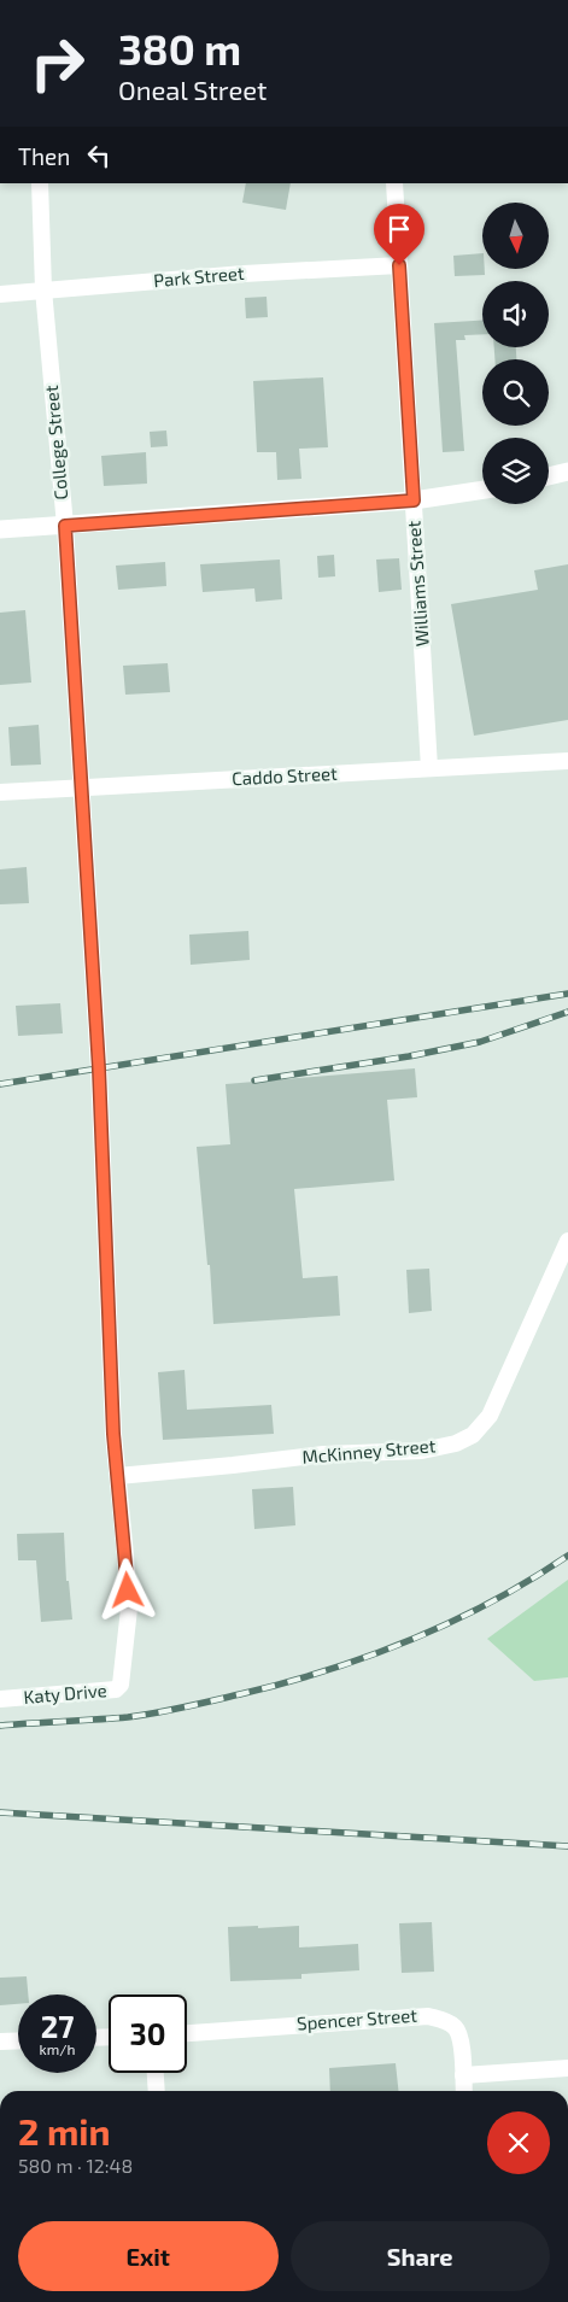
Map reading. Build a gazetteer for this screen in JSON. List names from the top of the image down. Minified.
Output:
{"streets":{"street":["Park Street","College Street","Williams Street","Caddo Street","McKinney Street","Katy Drive","Spencer Street"]},"crossings":[["Park Street","College Street"],["Park Street","Williams Street"],["College Street","Caddo Street"],["College Street","McKinney Street"],["College Street","Katy Drive"],["Williams Street","Caddo Street"]],"north":"bottom","page":{"turn":["380 m","Oneal Street"],"then":"Then","speed":"27 km/h","limit":"30","heading":["2 min","580 m · 12:48"],"buttons":["Exit","Share"]}}
